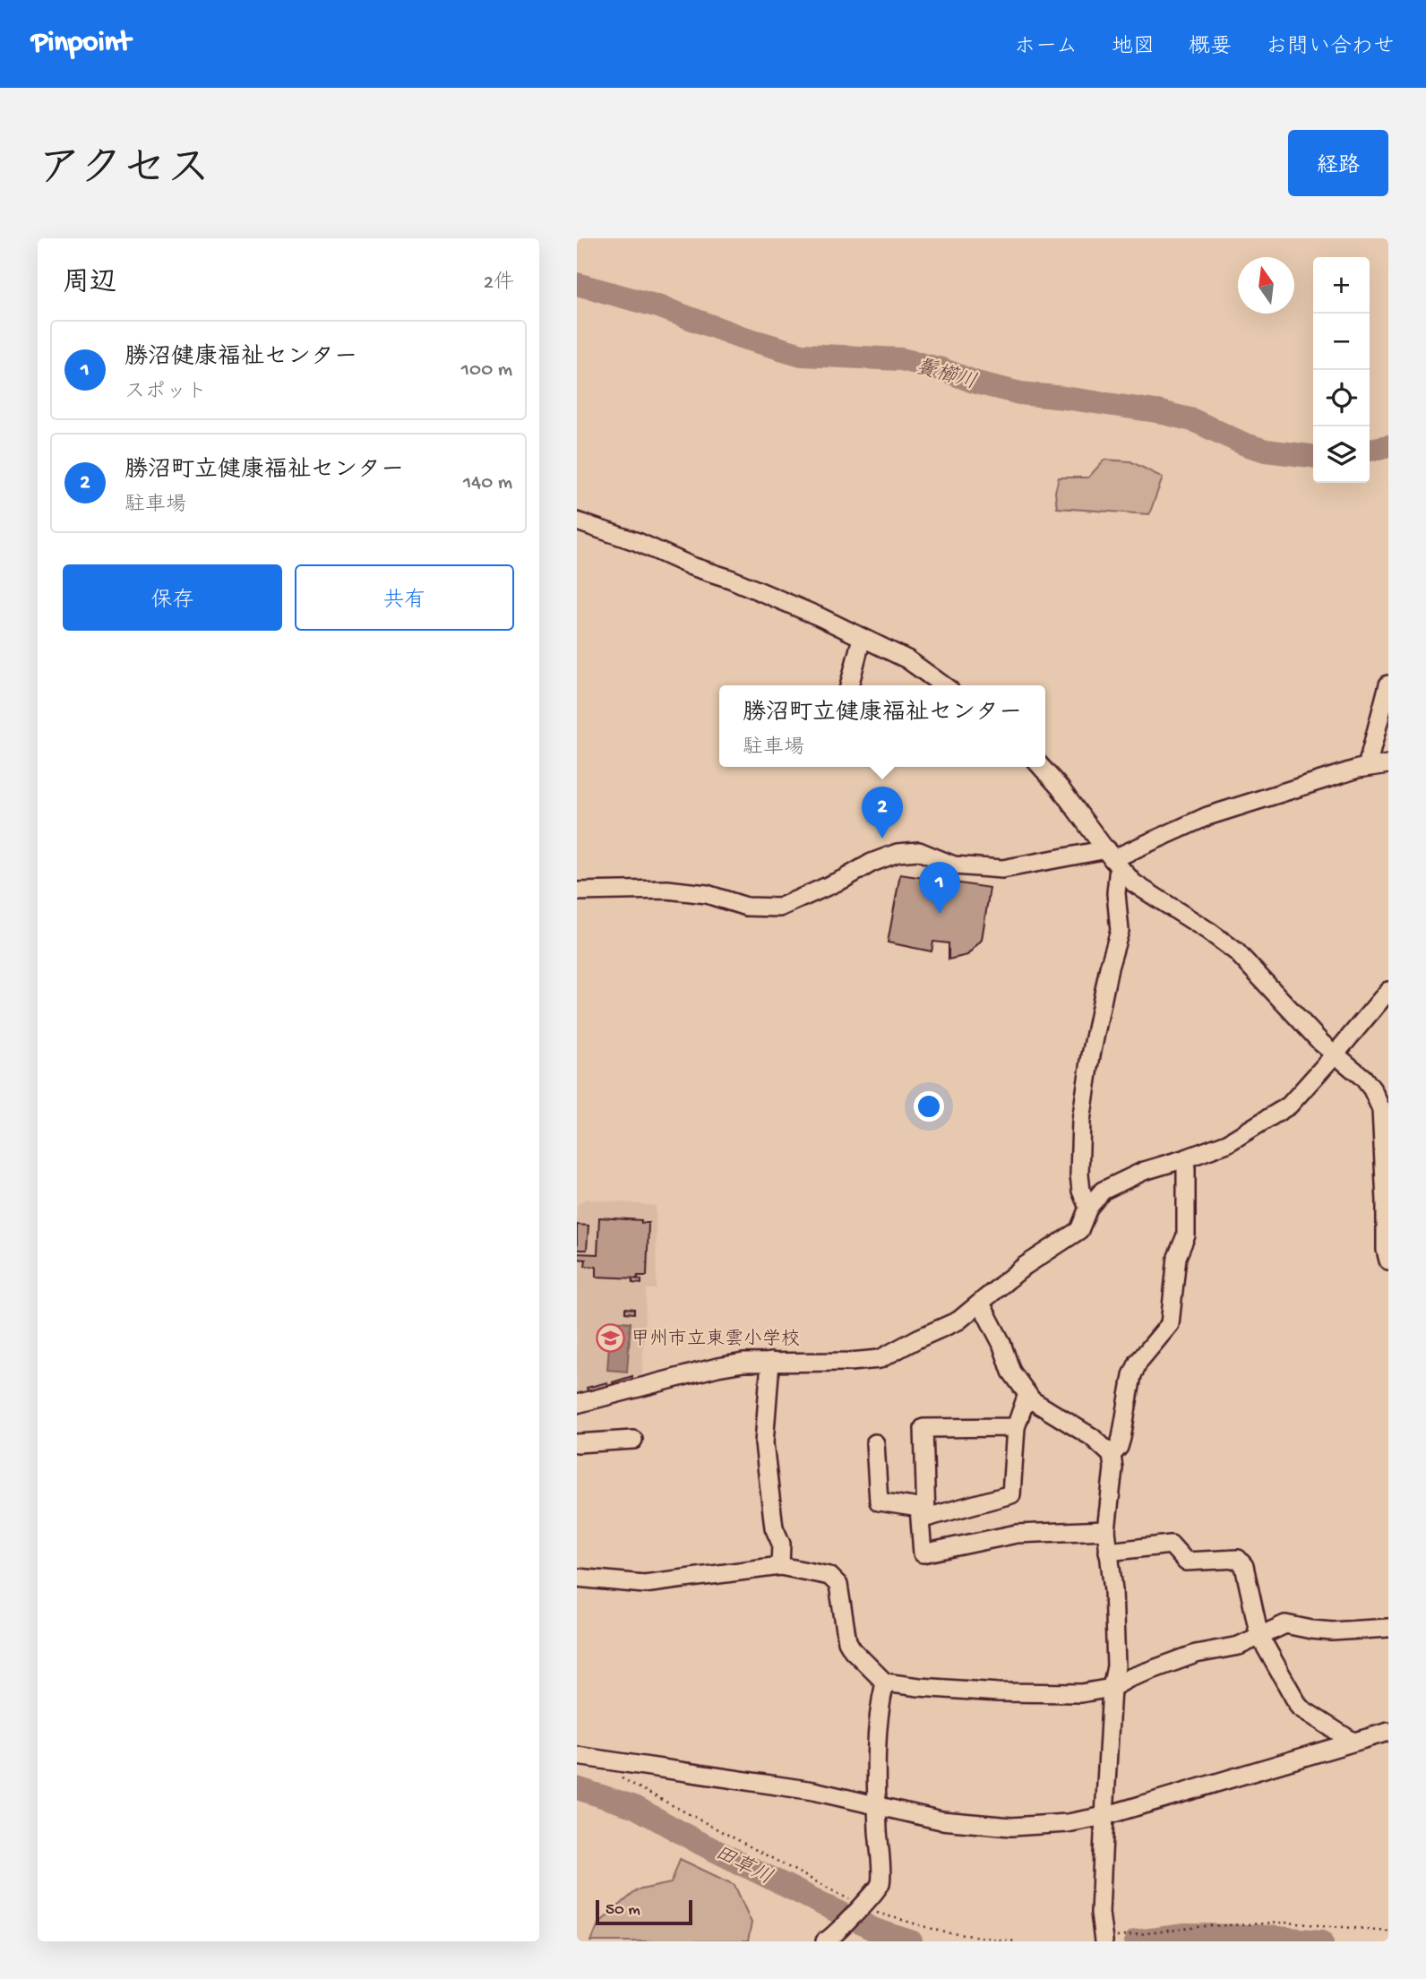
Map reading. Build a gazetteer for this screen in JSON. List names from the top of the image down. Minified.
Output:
{"water":["鬢櫛川","田草川"],"places":{"school or university":["甲州市立東雲小学校"]},"scale_bar":"50 m","north":"top","page":{"header":"Pinpoint","nav":["ホーム","地図","概要","お問い合わせ"],"title":"アクセス","buttons":["経路",["保存","共有"]],"heading":["周辺","2件"],"map_buttons":["+","−"],"list":[{"mark":"1","name":"勝沼健康福祉センター","note":"スポット","value":"100 m"},{"mark":"2","name":"勝沼町立健康福祉センター","note":"駐車場","value":"140 m"}],"popup":["勝沼町立健康福祉センター","駐車場"],"pins":["2","1"],"scale":"50 m"}}
